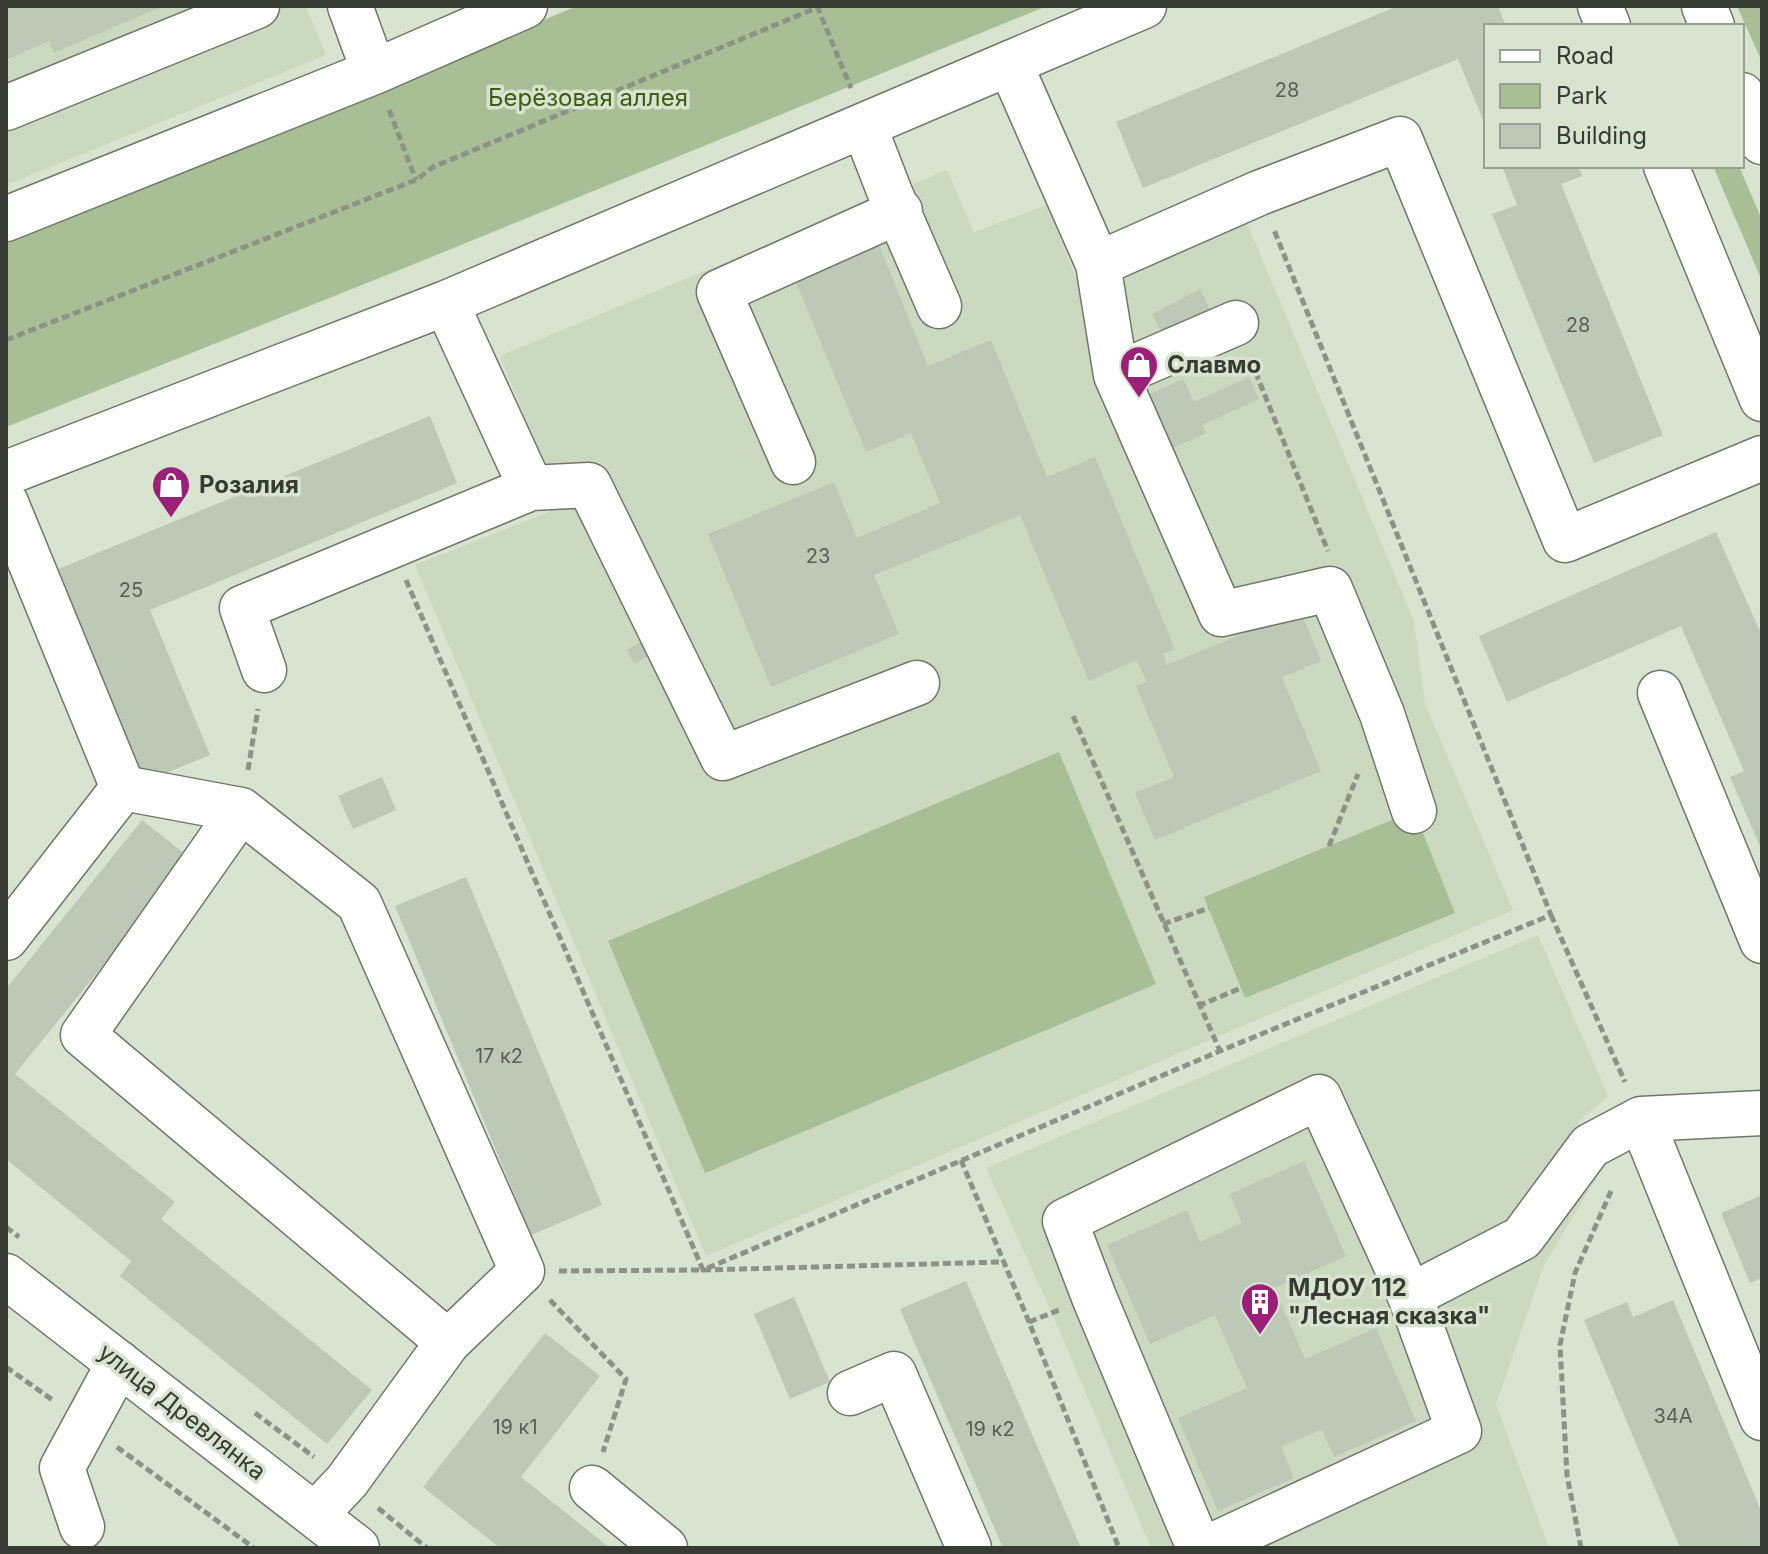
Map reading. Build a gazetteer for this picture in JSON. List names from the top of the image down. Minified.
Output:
{"streets":{"street":["улица Древлянка"]},"parks":["Берёзовая аллея"],"places":{"shop":["Славмо","Розалия"],"building":["МДОУ 112 \"Лесная сказка\""]},"house_numbers":["28","28","23","25","17 к2","34А","19 к1","19 к2"],"legend":["Road","Park","Building"]}
